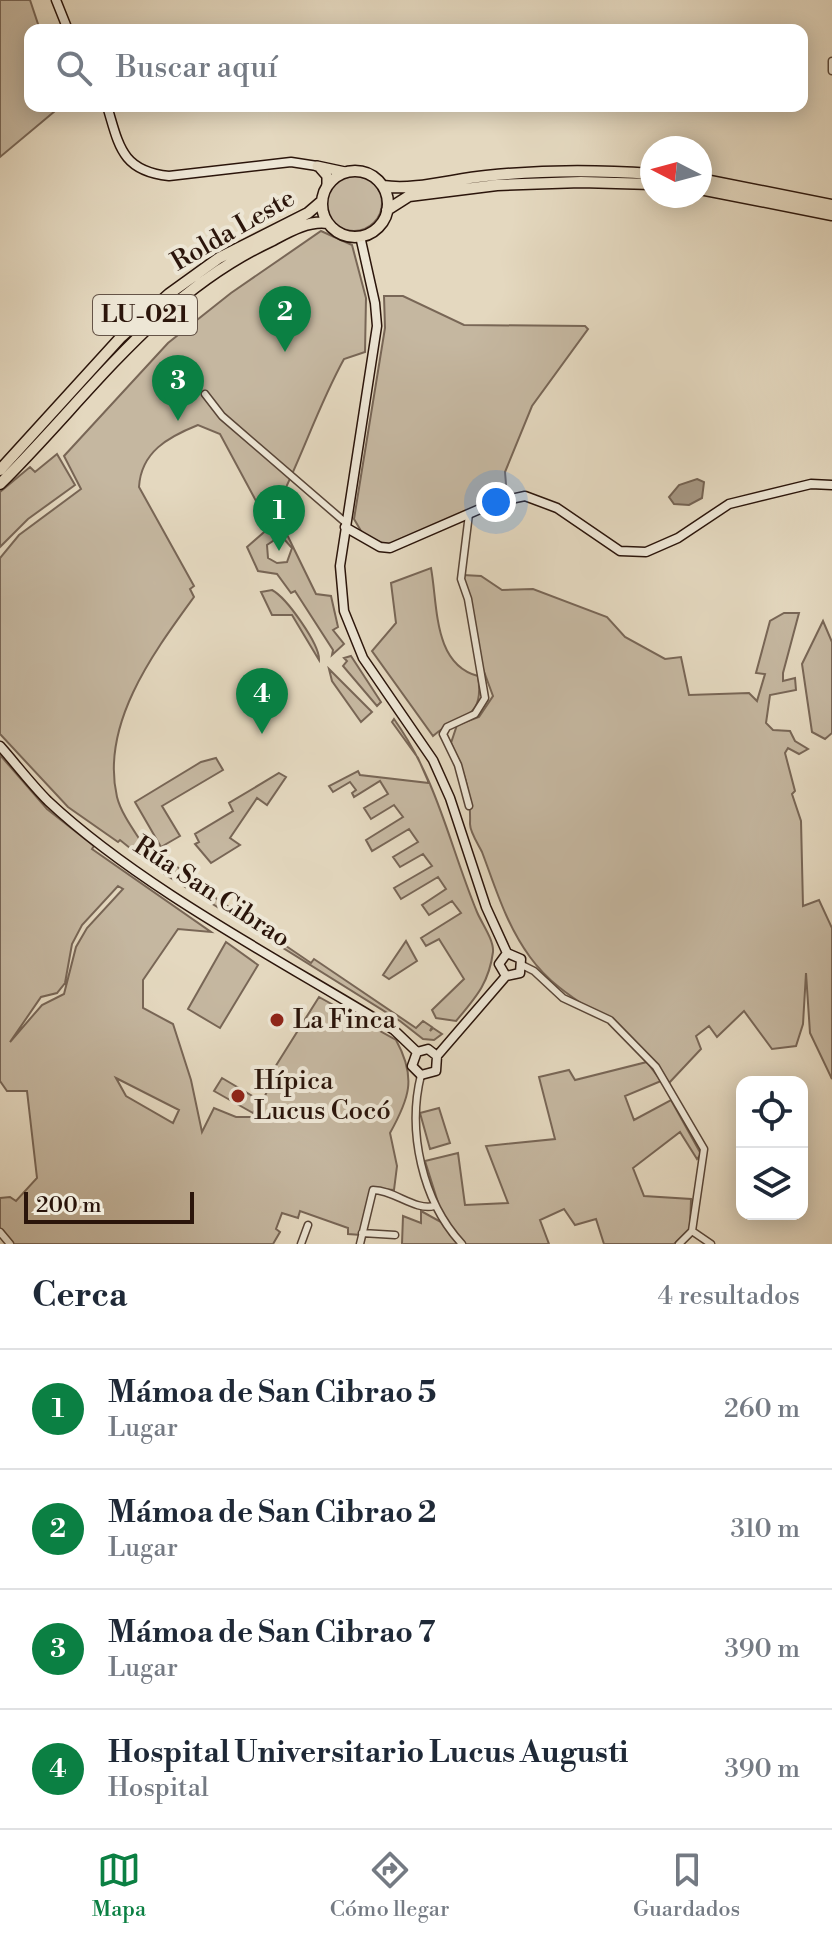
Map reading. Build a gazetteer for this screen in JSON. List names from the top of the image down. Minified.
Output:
{"streets":{"highway":["Rolda Leste","LU-021"],"street":["Rúa San Cibrao"]},"places":["La Finca","Hípica Lucus Cocó"],"scale_bar":"200 m","north":"left","page":{"search":"Buscar aquí","pins":["2","3","1","4"],"scale":"200 m","heading":["Cerca","4 resultados"],"list":[{"mark":"1","name":"Mámoa de San Cibrao 5","note":"Lugar","value":"260 m"},{"mark":"2","name":"Mámoa de San Cibrao 2","note":"Lugar","value":"310 m"},{"mark":"3","name":"Mámoa de San Cibrao 7","note":"Lugar","value":"390 m"},{"mark":"4","name":"Hospital Universitario Lucus Augusti","note":"Hospital","value":"390 m"}],"nav":["Mapa","Cómo llegar","Guardados"]}}
